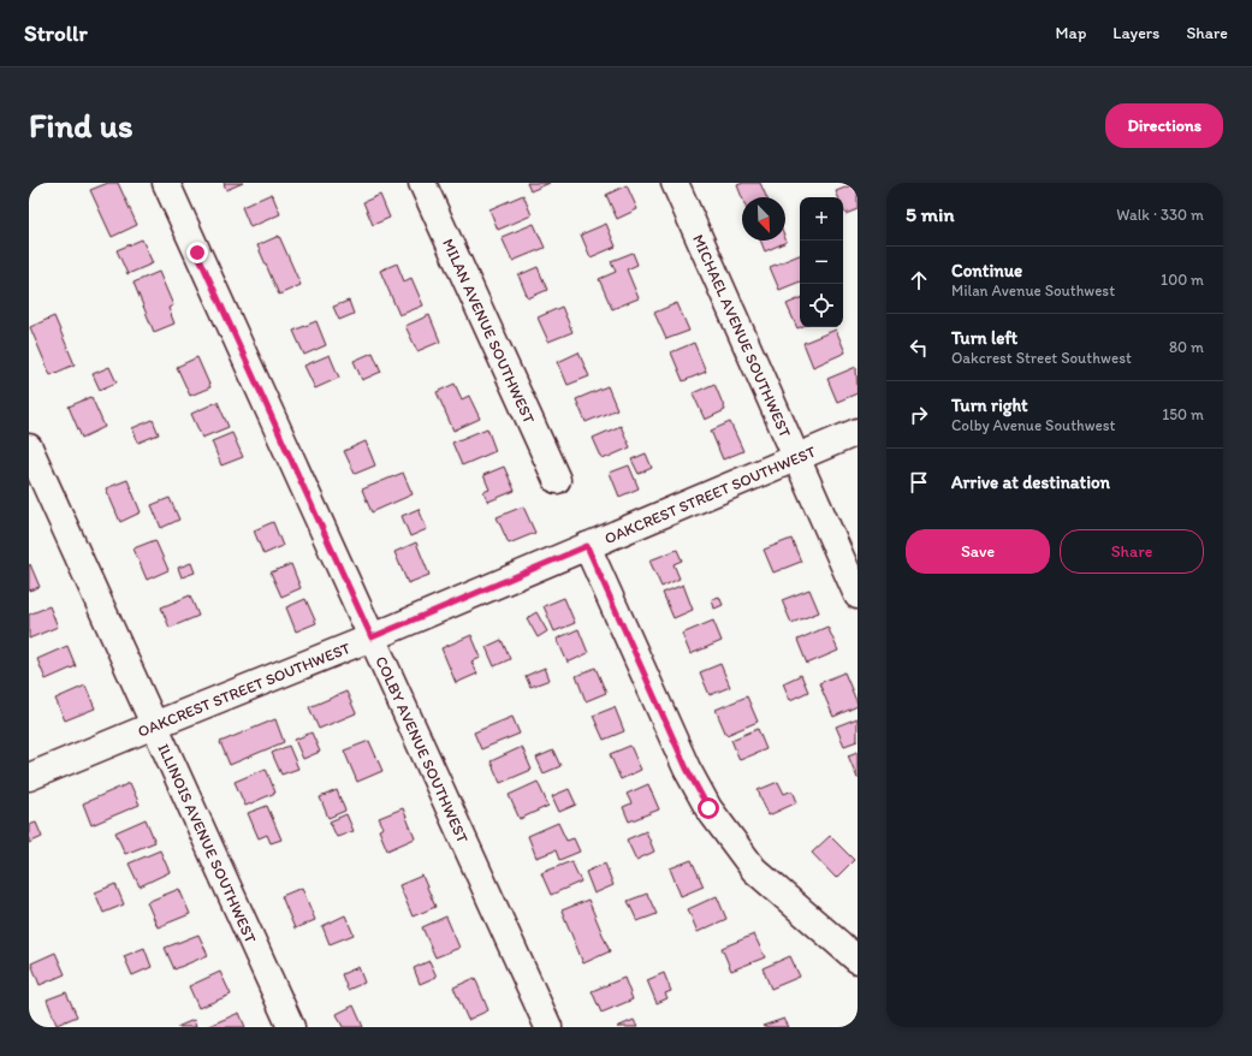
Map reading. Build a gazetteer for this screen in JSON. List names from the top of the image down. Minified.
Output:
{"streets":{"street":["MILAN AVENUE SOUTHWEST","MICHAEL AVENUE SOUTHWEST","OAKCREST STREET SOUTHWEST","COLBY AVENUE SOUTHWEST","ILLINOIS AVENUE SOUTHWEST"]},"crossings":[["MICHAEL AVENUE SOUTHWEST","OAKCREST STREET SOUTHWEST"],["OAKCREST STREET SOUTHWEST","COLBY AVENUE SOUTHWEST"],["OAKCREST STREET SOUTHWEST","ILLINOIS AVENUE SOUTHWEST"]],"north":"bottom right","page":{"header":"Strollr","nav":["Map","Layers","Share"],"buttons":["Directions",["Save","Share"]],"title":"Find us","heading":["5 min","Walk · 330 m"],"map_buttons":["+","−"],"list":[["Continue","Milan Avenue Southwest","100 m"],["Turn left","Oakcrest Street Southwest","80 m"],["Turn right","Colby Avenue Southwest","150 m"],"Arrive at destination"]}}
